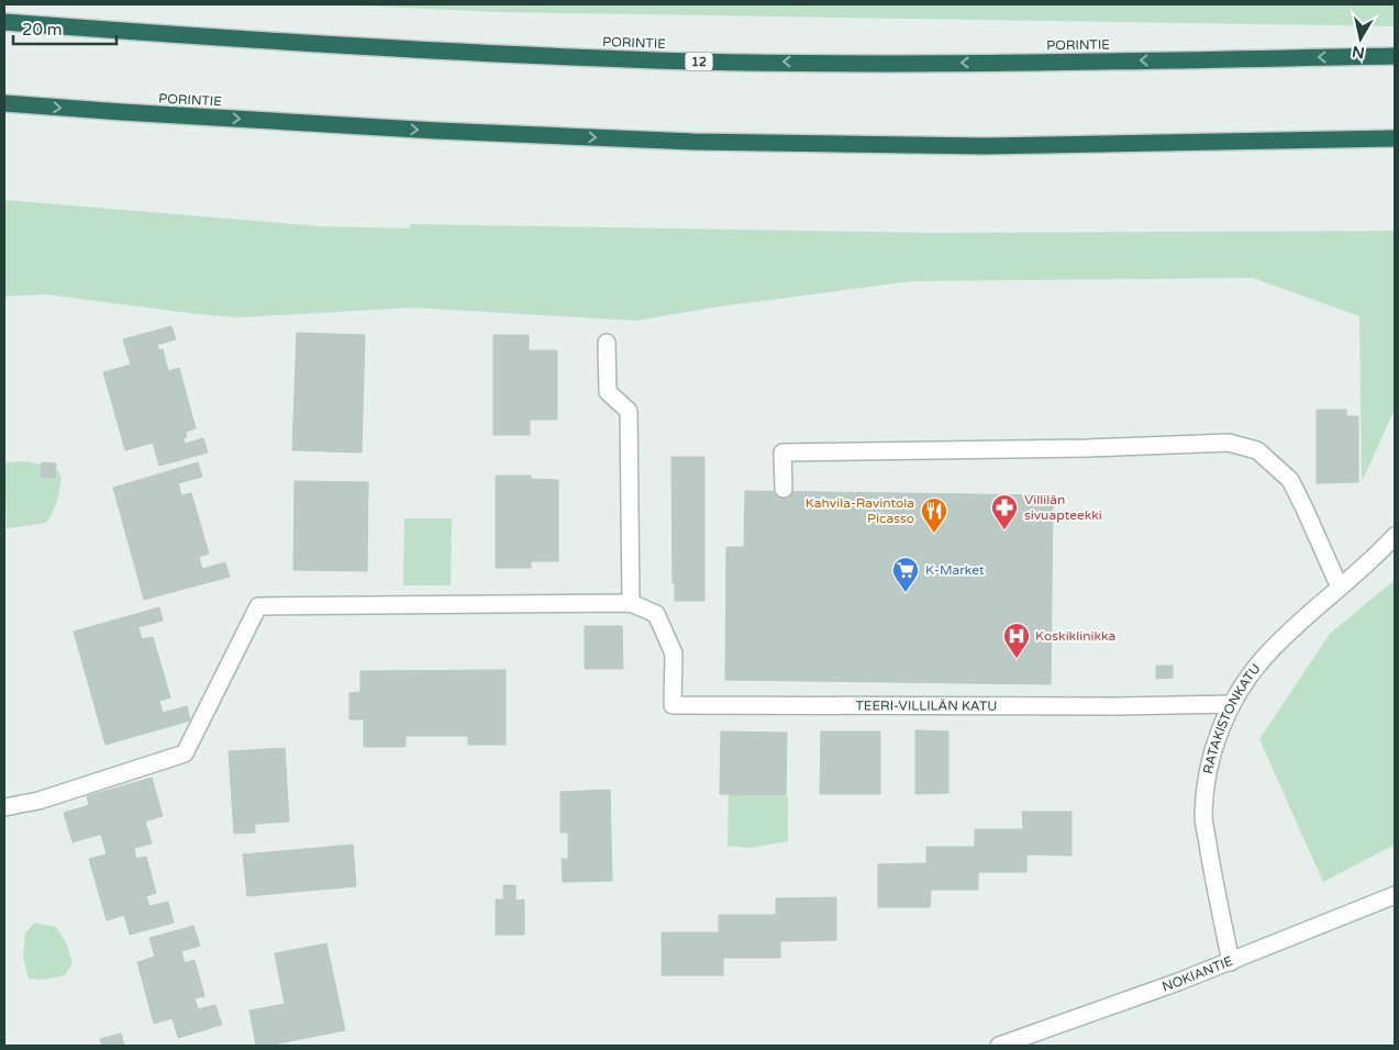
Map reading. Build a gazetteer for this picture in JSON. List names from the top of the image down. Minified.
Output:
{"streets":{"highway":["PORINTIE","12"],"street":["TEERI-VILLILÄN KATU","RATAKISTONKATU","NOKIANTIE"]},"crossings":[["TEERI-VILLILÄN KATU","RATAKISTONKATU"],["RATAKISTONKATU","NOKIANTIE"]],"places":{"pharmacy":["Villilän sivuapteekki"],"restaurant":["Kahvila-Ravintola Picasso"],"supermarket":["K-Market"],"hospital":["Koskiklinikka"]},"scale_bar":"20 m","north":"bottom"}
